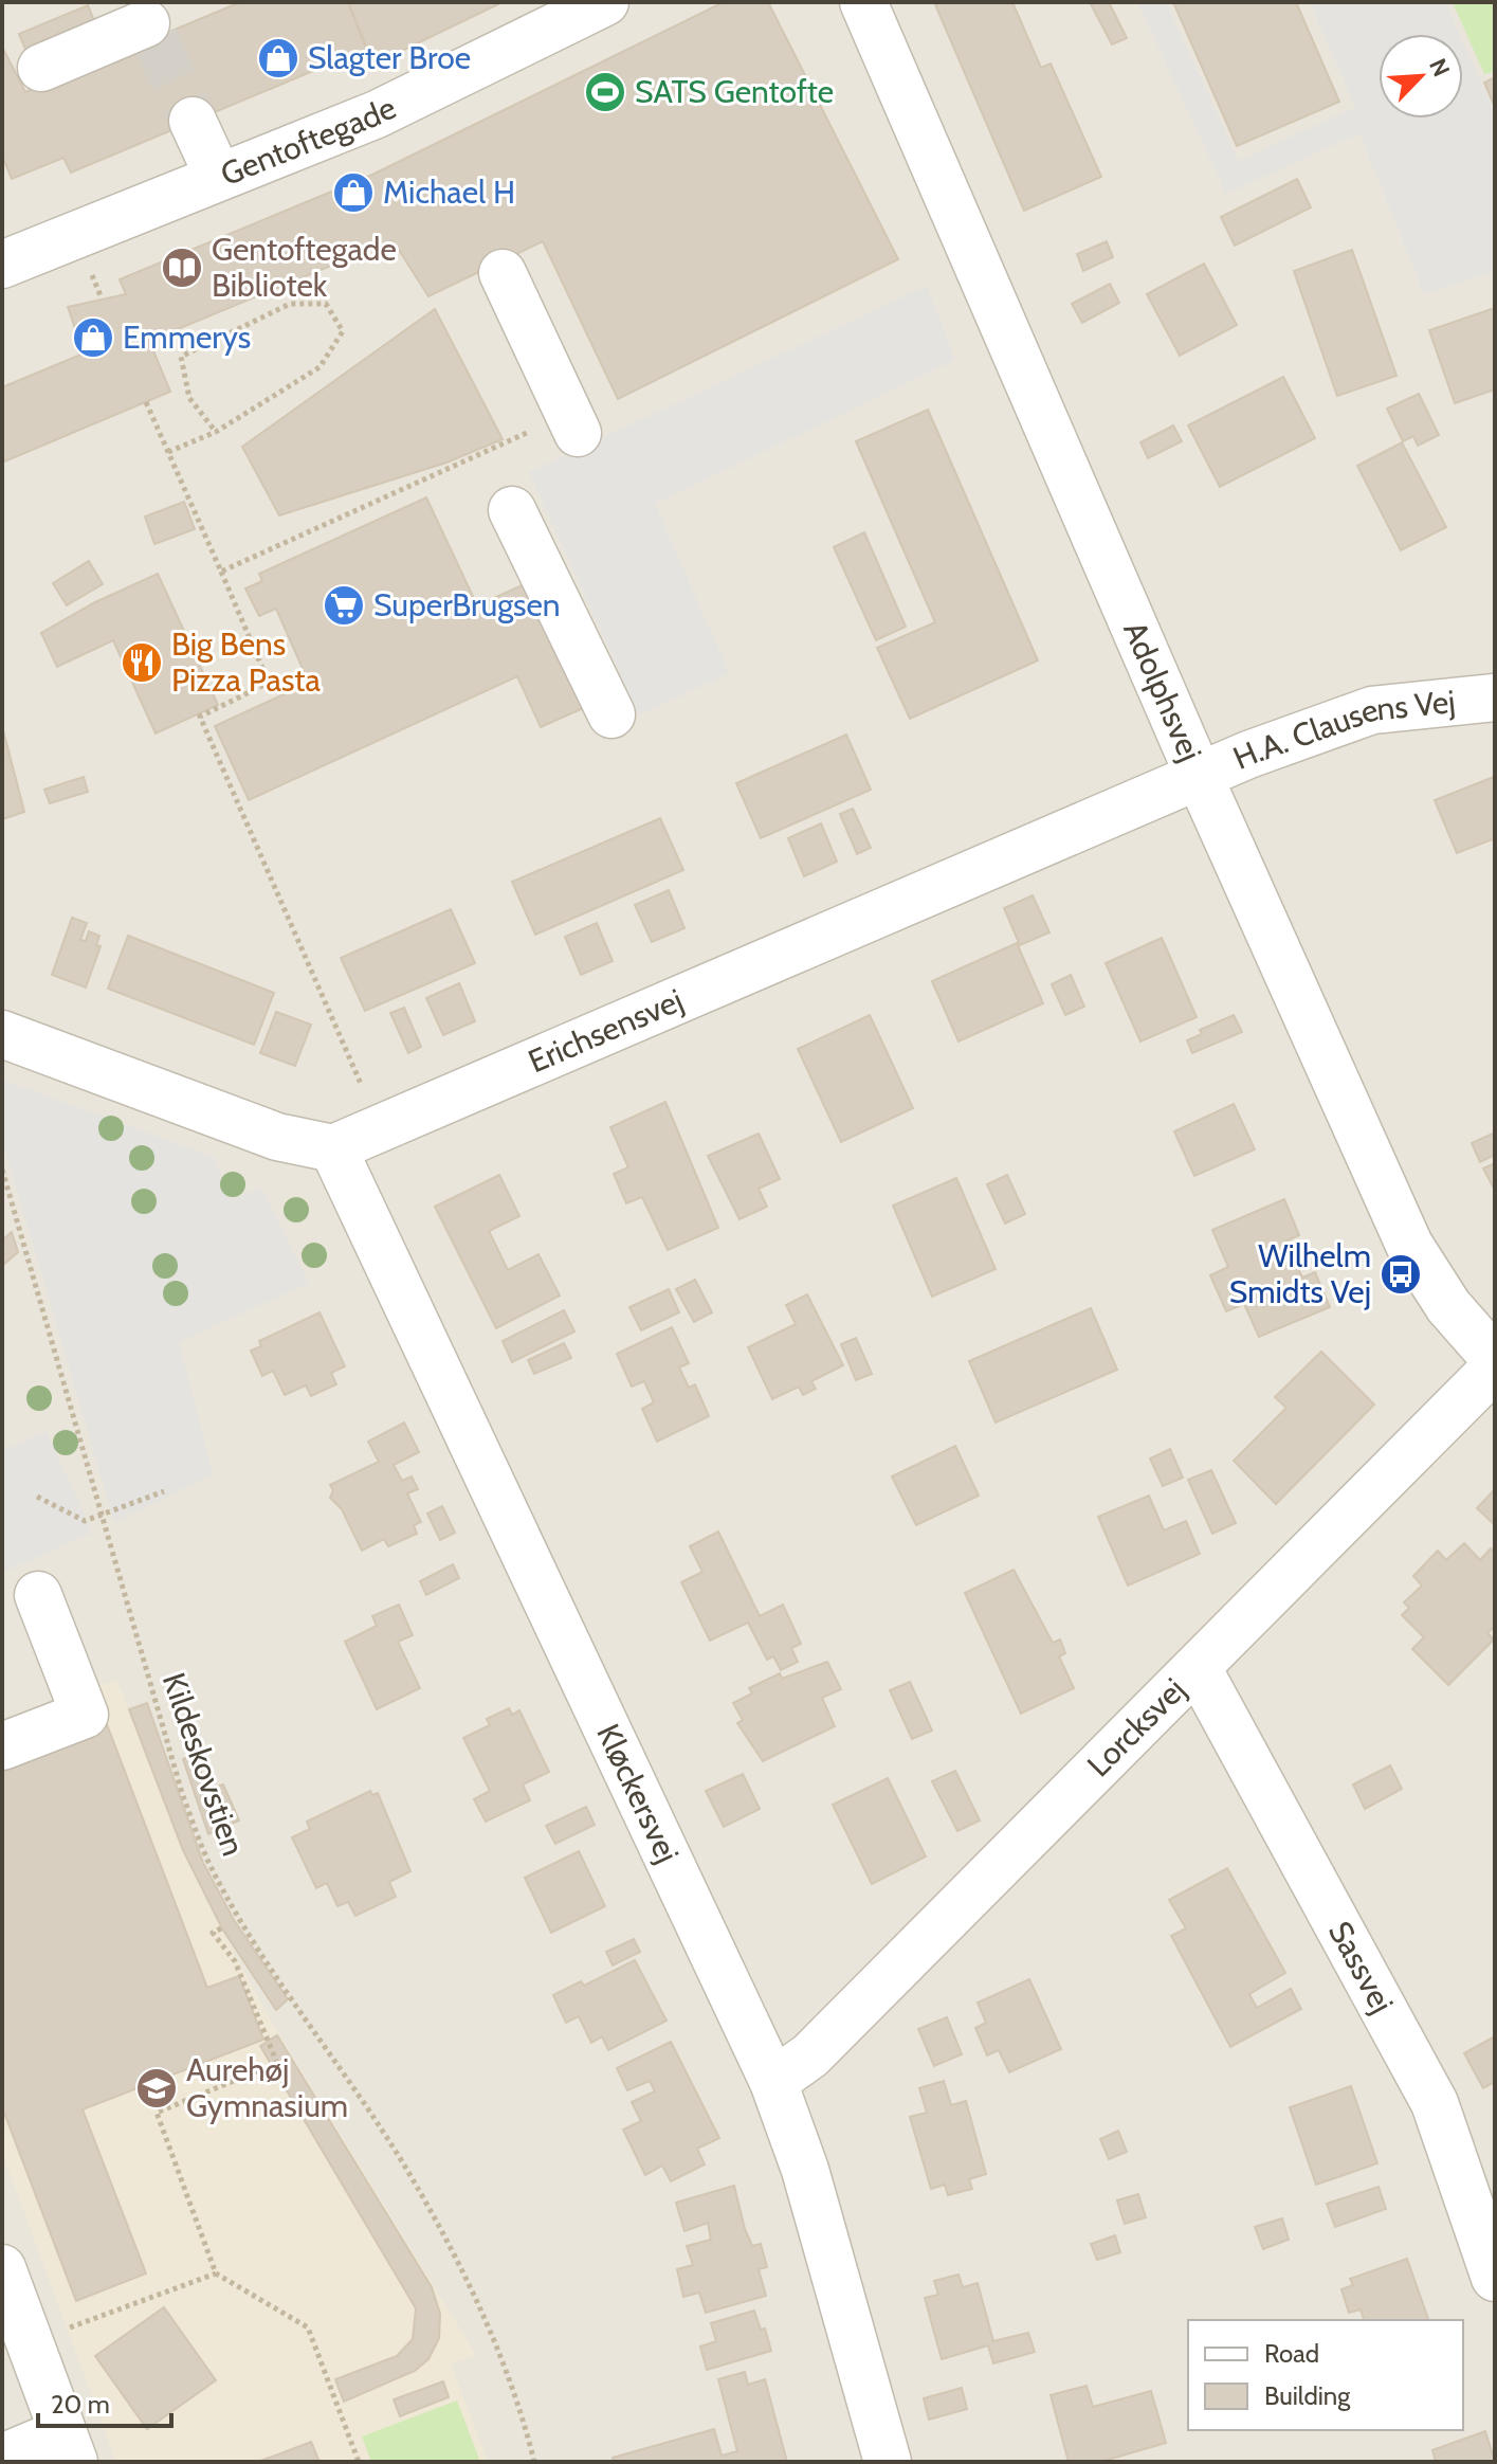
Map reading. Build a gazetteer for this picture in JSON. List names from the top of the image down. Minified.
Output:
{"streets":{"street":["Gentoftegade","Adolphsvej","H.A. Clausens Vej","Erichsensvej","Lorcksvej","Kløckersvej","Sassvej"],"path":["Kildeskovstien"]},"crossings":[["Adolphsvej","H.A. Clausens Vej"],["Adolphsvej","Erichsensvej"],["H.A. Clausens Vej","Erichsensvej"],["Erichsensvej","Kløckersvej"],["Lorcksvej","Kløckersvej"],["Lorcksvej","Sassvej"]],"places":{"shop":["Slagter Broe","Michael H","Emmerys"],"sports":["SATS Gentofte"],"library":["Gentoftegade Bibliotek"],"supermarket":["SuperBrugsen"],"restaurant":["Big Bens Pizza Pasta"],"bus stop":["Wilhelm Smidts Vej"],"school or university":["Aurehøj Gymnasium"]},"legend":["Road","Building"],"scale_bar":"20 m","north":"top right"}
